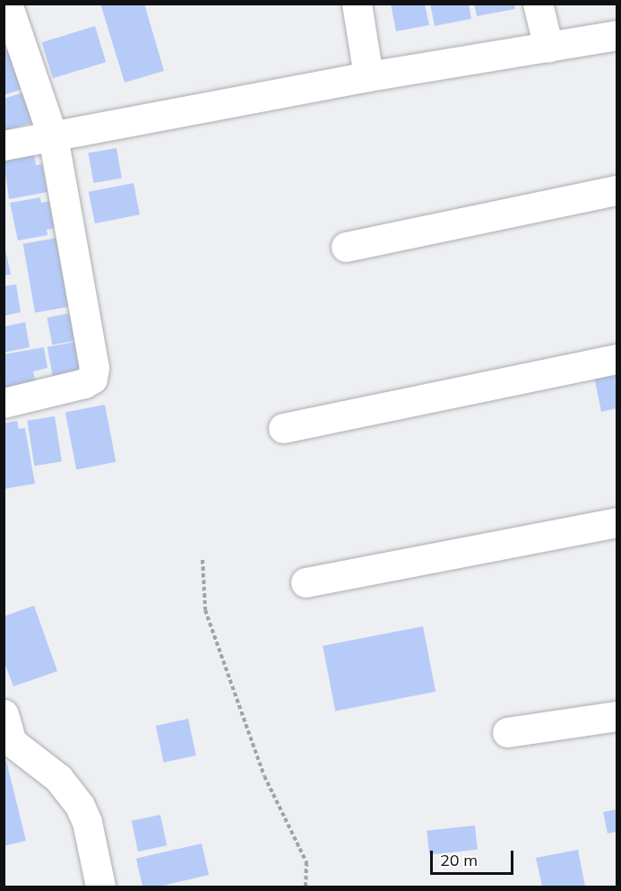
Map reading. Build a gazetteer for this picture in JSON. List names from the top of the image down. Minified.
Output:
{"scale_bar":"20 m"}
